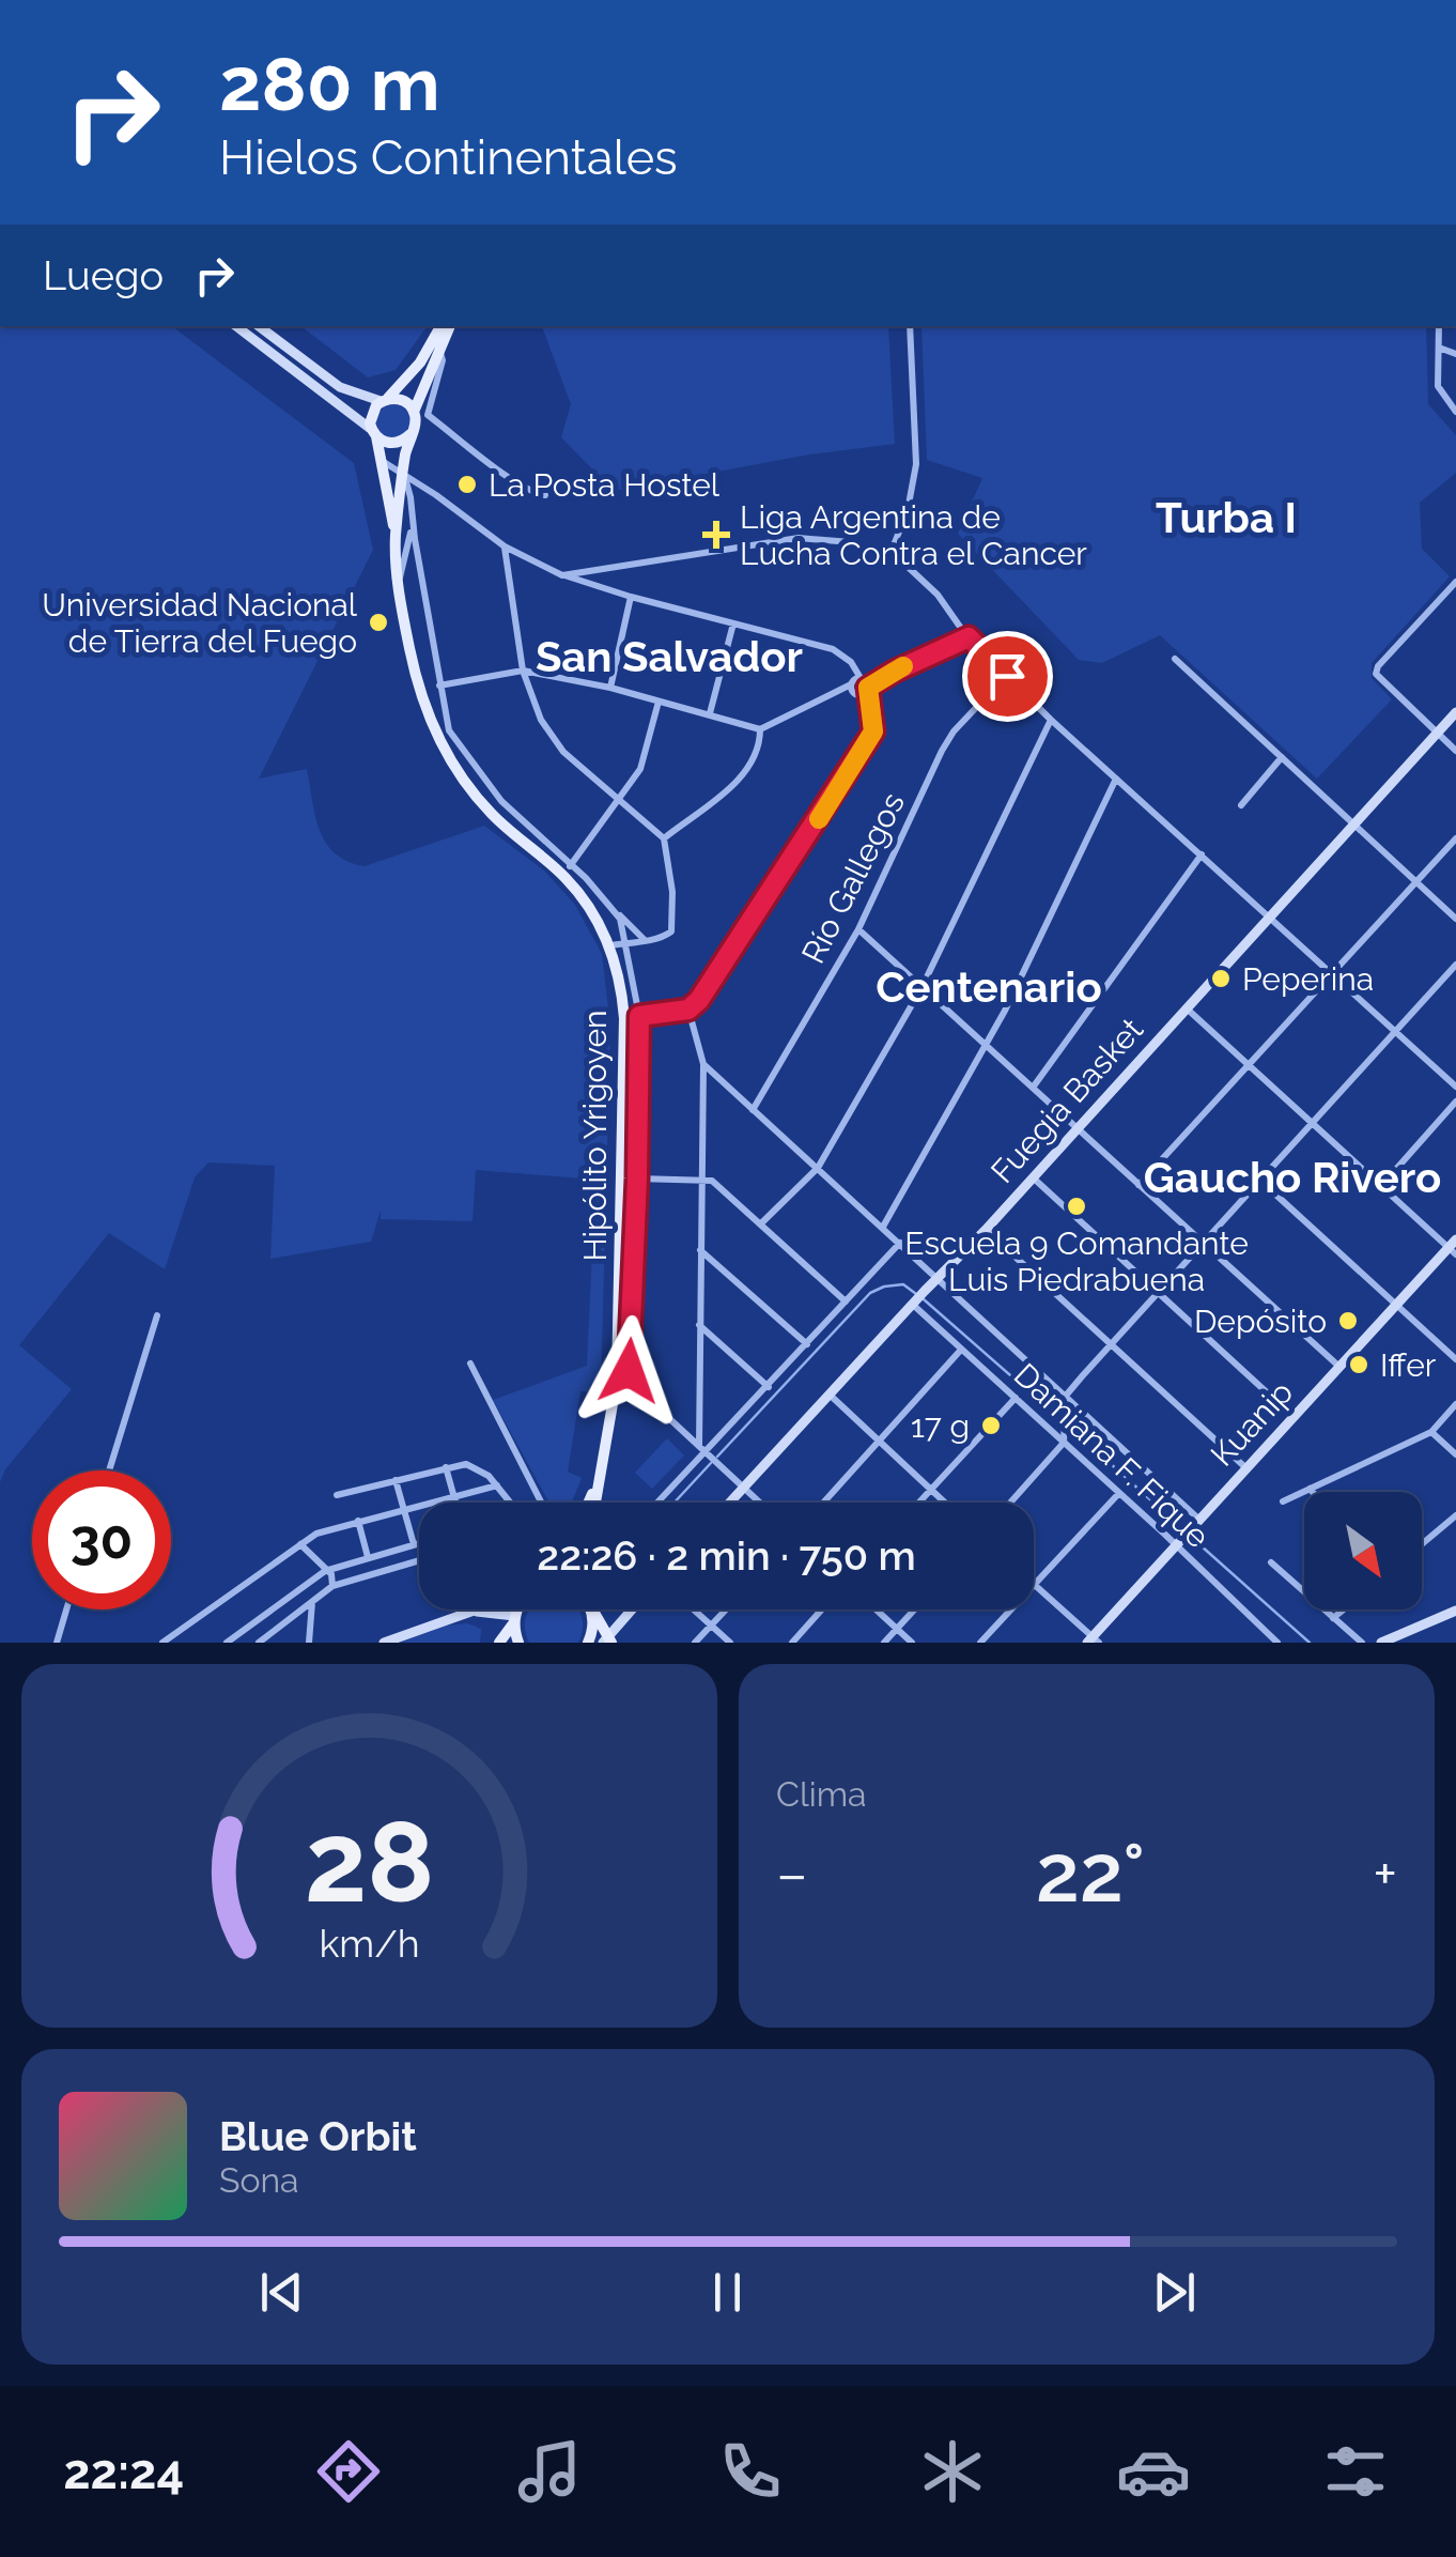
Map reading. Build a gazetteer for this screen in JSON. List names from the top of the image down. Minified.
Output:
{"streets":{"main road":["Fuegia Basket","Hipólito Yrigoyen","Kuanip"],"street":["Río Gallegos","Damiana F. Fique"]},"crossings":[["Fuegia Basket","Damiana F. Fique"],["Kuanip","Damiana F. Fique"]],"districts":["Turba I","San Salvador","Centenario","Gaucho Rivero"],"places":{"other":["La Posta Hostel","Universidad Nacional de Tierra del Fuego","Peperina","Escuela 9 Comandante Luis Piedrabuena","Depósito","Iffer","17 g"],"health":["Liga Argentina de Lucha Contra el Cancer"]},"north":"bottom right","page":{"turn":["280 m","Hielos Continentales"],"then":"Luego","limit":"30","trip":"22:26 · 2 min · 750 m","tile":"Clima","heat":["−","22°","+"],"song":["Blue Orbit","Sona"],"tabs":"22:24","gauge":["28","km/h"]}}
